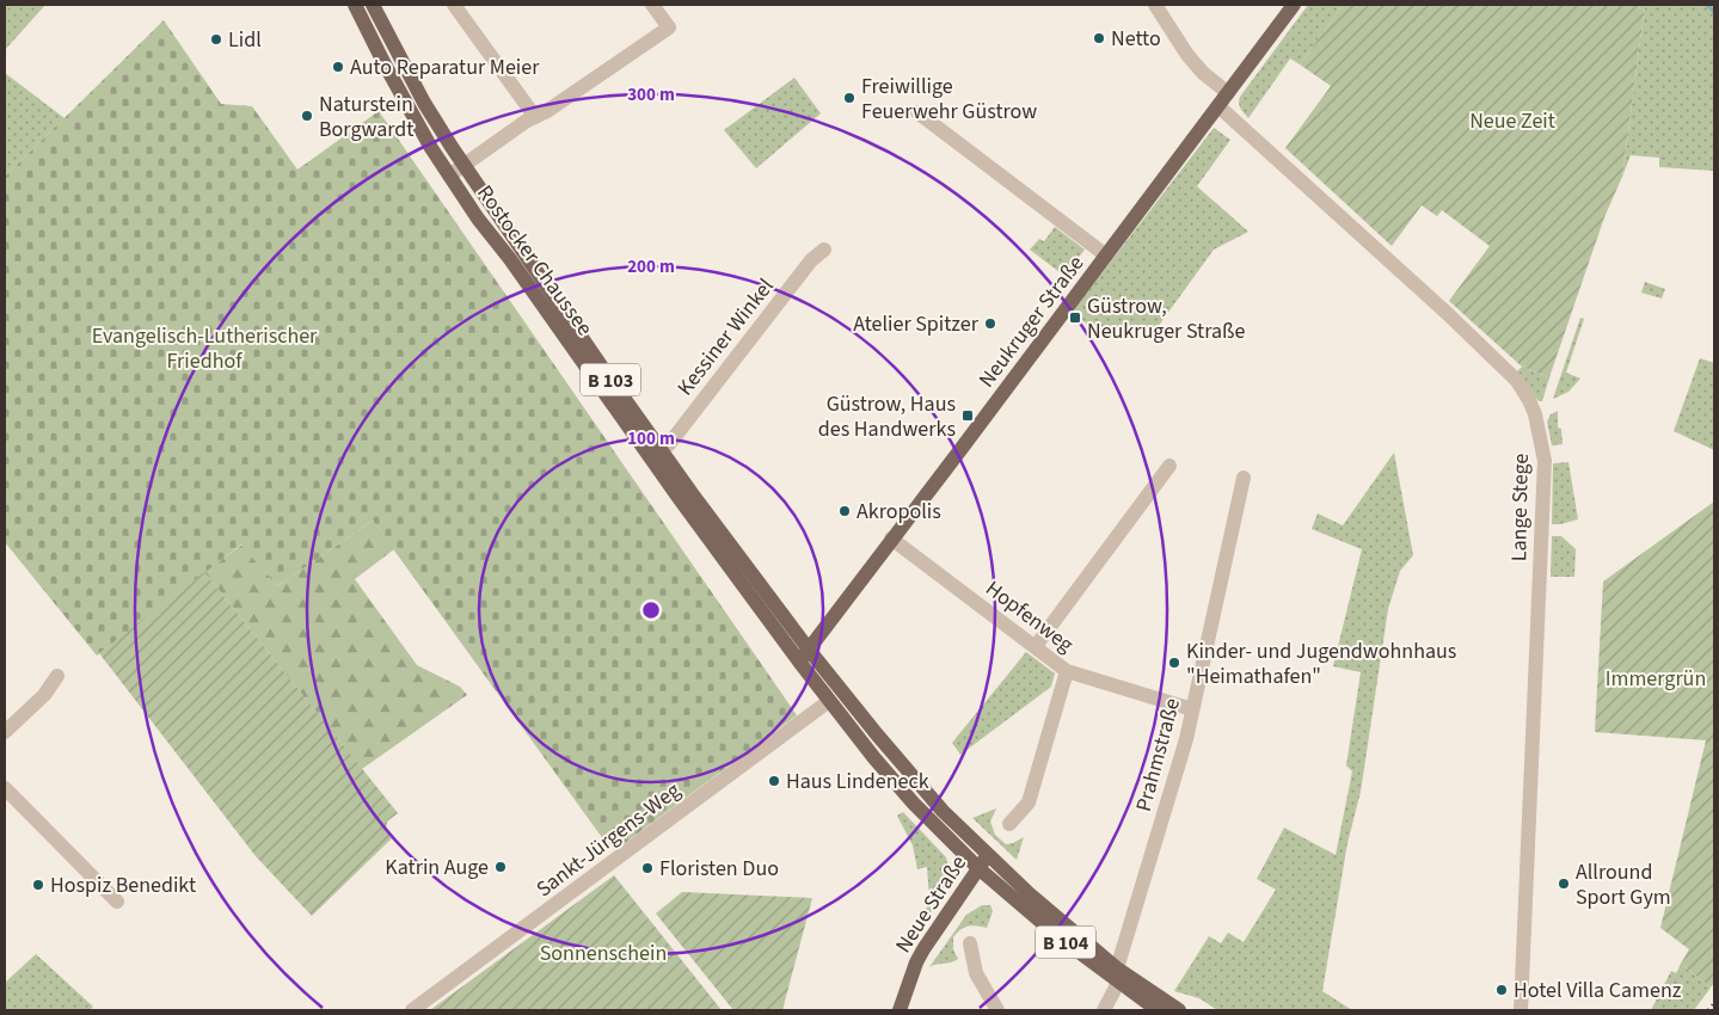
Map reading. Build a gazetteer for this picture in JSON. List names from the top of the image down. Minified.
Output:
{"streets":{"main road":["Rostocker Chaussee","Neukruger Straße","B 103","Neue Straße","B 104"],"street":["Kessiner Winkel","Lange Stege","Hopfenweg","Prahmstraße","Sankt-Jürgens-Weg"]},"crossings":[["Rostocker Chaussee","Neukruger Straße"],["Rostocker Chaussee","Kessiner Winkel"],["Rostocker Chaussee","Sankt-Jürgens-Weg"],["Rostocker Chaussee","B 104"],["Neukruger Straße","Lange Stege"],["Neukruger Straße","Hopfenweg"],["Neukruger Straße","B 104"],["Hopfenweg","Prahmstraße"],["Prahmstraße","B 104"],["Sankt-Jürgens-Weg","B 104"],["Neue Straße","B 104"]],"parks":["Neue Zeit","Evangelisch-Lutherischer Friedhof","Immergrün","Sonnenschein"],"places":{"other":["Netto","Lidl","Auto Reparatur Meier","Freiwillige Feuerwehr Güstrow","Naturstein Borgwardt","Atelier Spitzer","Akropolis","Kinder- und Jugendwohnhaus \"Heimathafen\"","Haus Lindeneck","Katrin Auge","Floristen Duo","Allround Sport Gym","Hospiz Benedikt","Hotel Villa Camenz"],"transit":["Güstrow, Neukruger Straße","Güstrow, Haus des Handwerks"]},"rings":["300 m","200 m","100 m"]}
